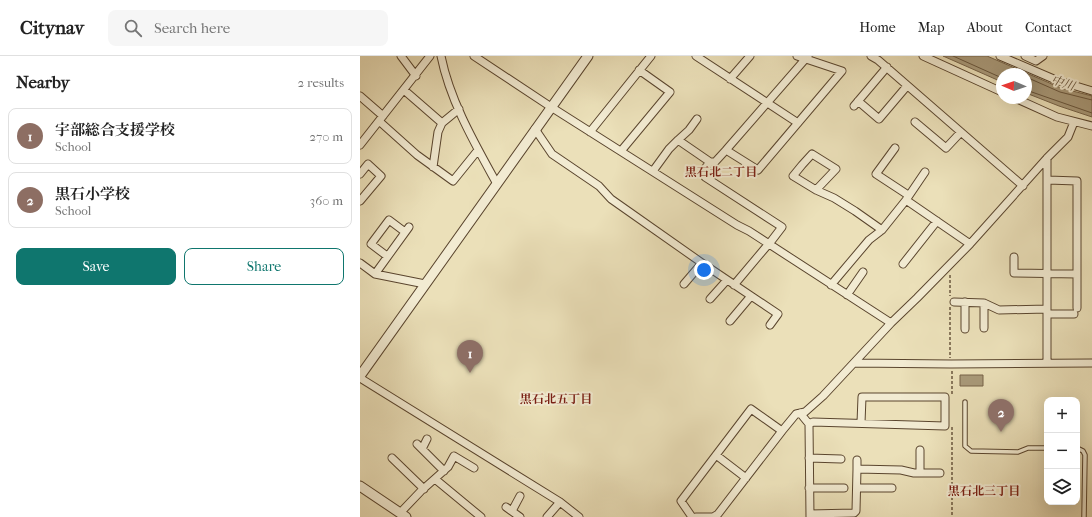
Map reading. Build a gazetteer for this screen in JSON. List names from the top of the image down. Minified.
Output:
{"districts":["黒石北二丁目","黒石北五丁目","黒石北三丁目"],"water":["中川"],"north":"left","page":{"header":"Citynav","search":"Search here","nav":["Home","Map","About","Contact"],"heading":["Nearby","2 results"],"list":[{"mark":"1","name":"宇部総合支援学校","note":"School","value":"270 m"},{"mark":"2","name":"黒石小学校","note":"School","value":"360 m"}],"buttons":["Save","Share"],"pins":["1","2"],"map_buttons":["+","−"]}}
